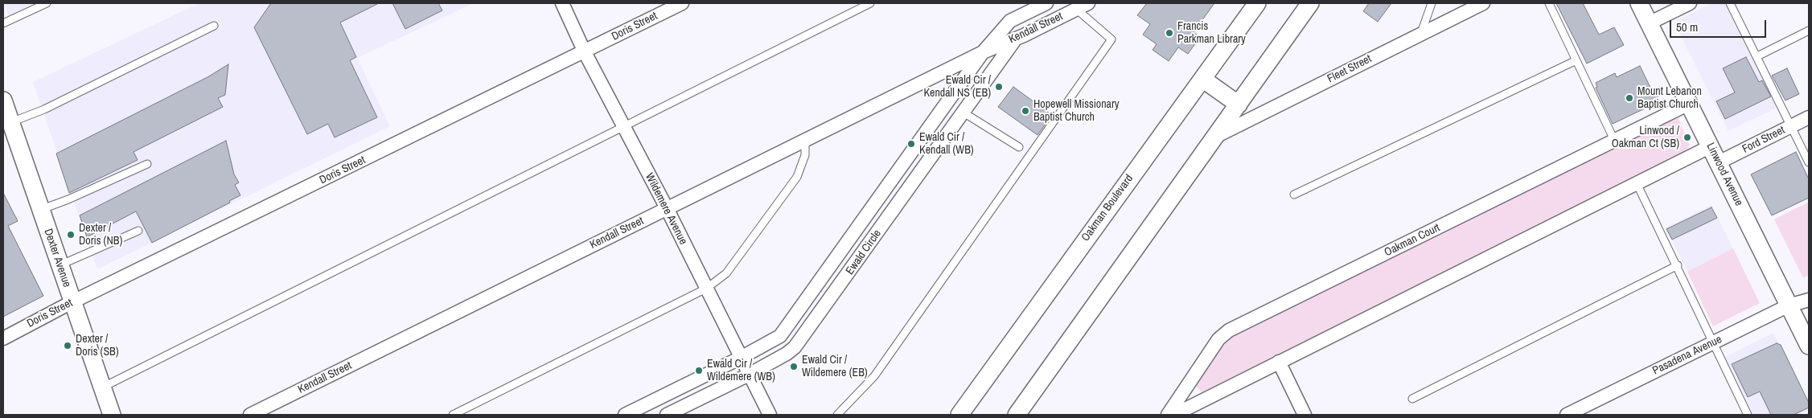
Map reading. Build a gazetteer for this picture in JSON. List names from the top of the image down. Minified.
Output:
{"streets":{"street":["Doris Street","Kendall Street","Fleet Street","Ford Street","Linwood Avenue","Oakman Boulevard","Wildemere Avenue","Oakman Court","Ewald Circle","Dexter Avenue","Pasadena Avenue"]},"crossings":[["Doris Street","Wildemere Avenue"],["Doris Street","Dexter Avenue"],["Kendall Street","Wildemere Avenue"],["Kendall Street","Ewald Circle"],["Ford Street","Linwood Avenue"],["Linwood Avenue","Oakman Court"],["Linwood Avenue","Pasadena Avenue"],["Wildemere Avenue","Ewald Circle"]],"places":["Francis Parkman Library","Ewald Cir / Kendall NS (EB)","Mount Lebanon Baptist Church","Hopewell Missionary Baptist Church","Linwood / Oakman Ct (SB)","Ewald Cir / Kendall (WB)","Dexter / Doris (NB)","Dexter / Doris (SB)","Ewald Cir / Wildemere (EB)","Ewald Cir / Wildemere (WB)"],"scale_bar":"50 m"}
